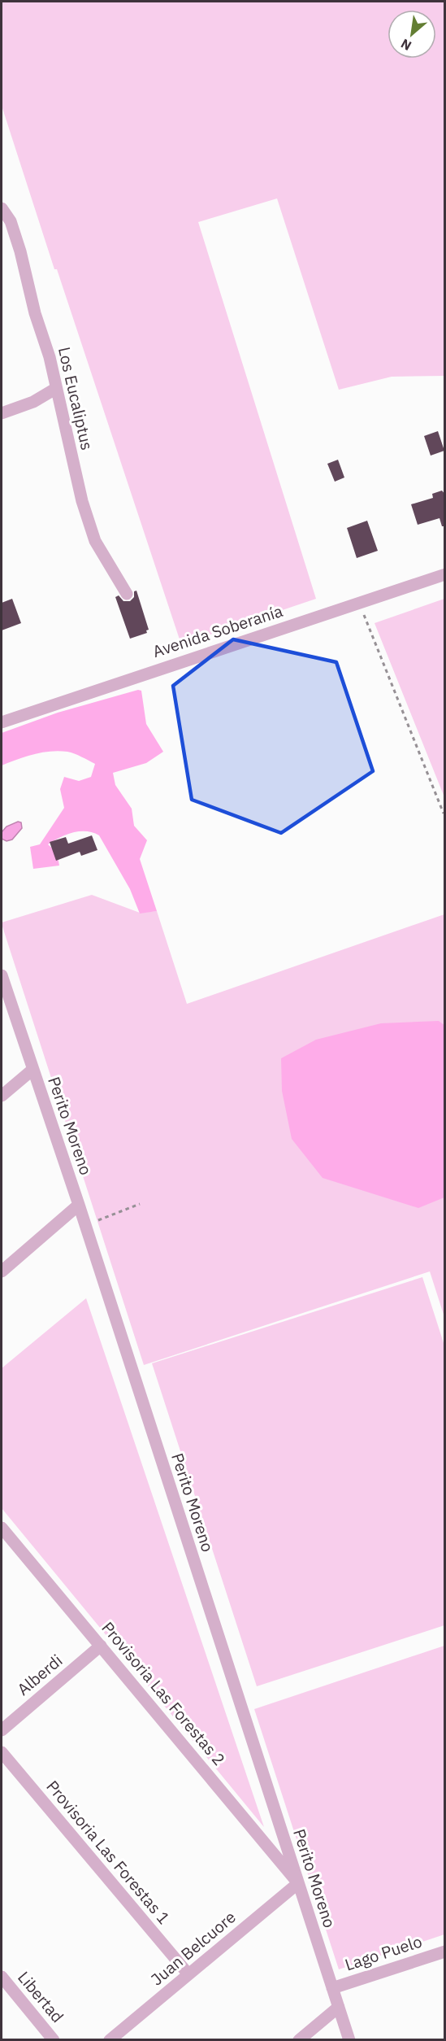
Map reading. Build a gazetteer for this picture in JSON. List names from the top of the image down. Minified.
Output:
{"streets":{"street":["Los Eucaliptus","Avenida Soberanía","Perito Moreno","Alberdi","Provisoria Las Forestas 2","Provisoria Las Forestas 1","Juan Belcuore","Lago Puelo","Libertad"]},"crossings":[["Perito Moreno","Provisoria Las Forestas 2"],["Perito Moreno","Juan Belcuore"],["Perito Moreno","Lago Puelo"],["Alberdi","Provisoria Las Forestas 2"],["Provisoria Las Forestas 2","Juan Belcuore"],["Provisoria Las Forestas 1","Juan Belcuore"]],"north":"bottom left"}
